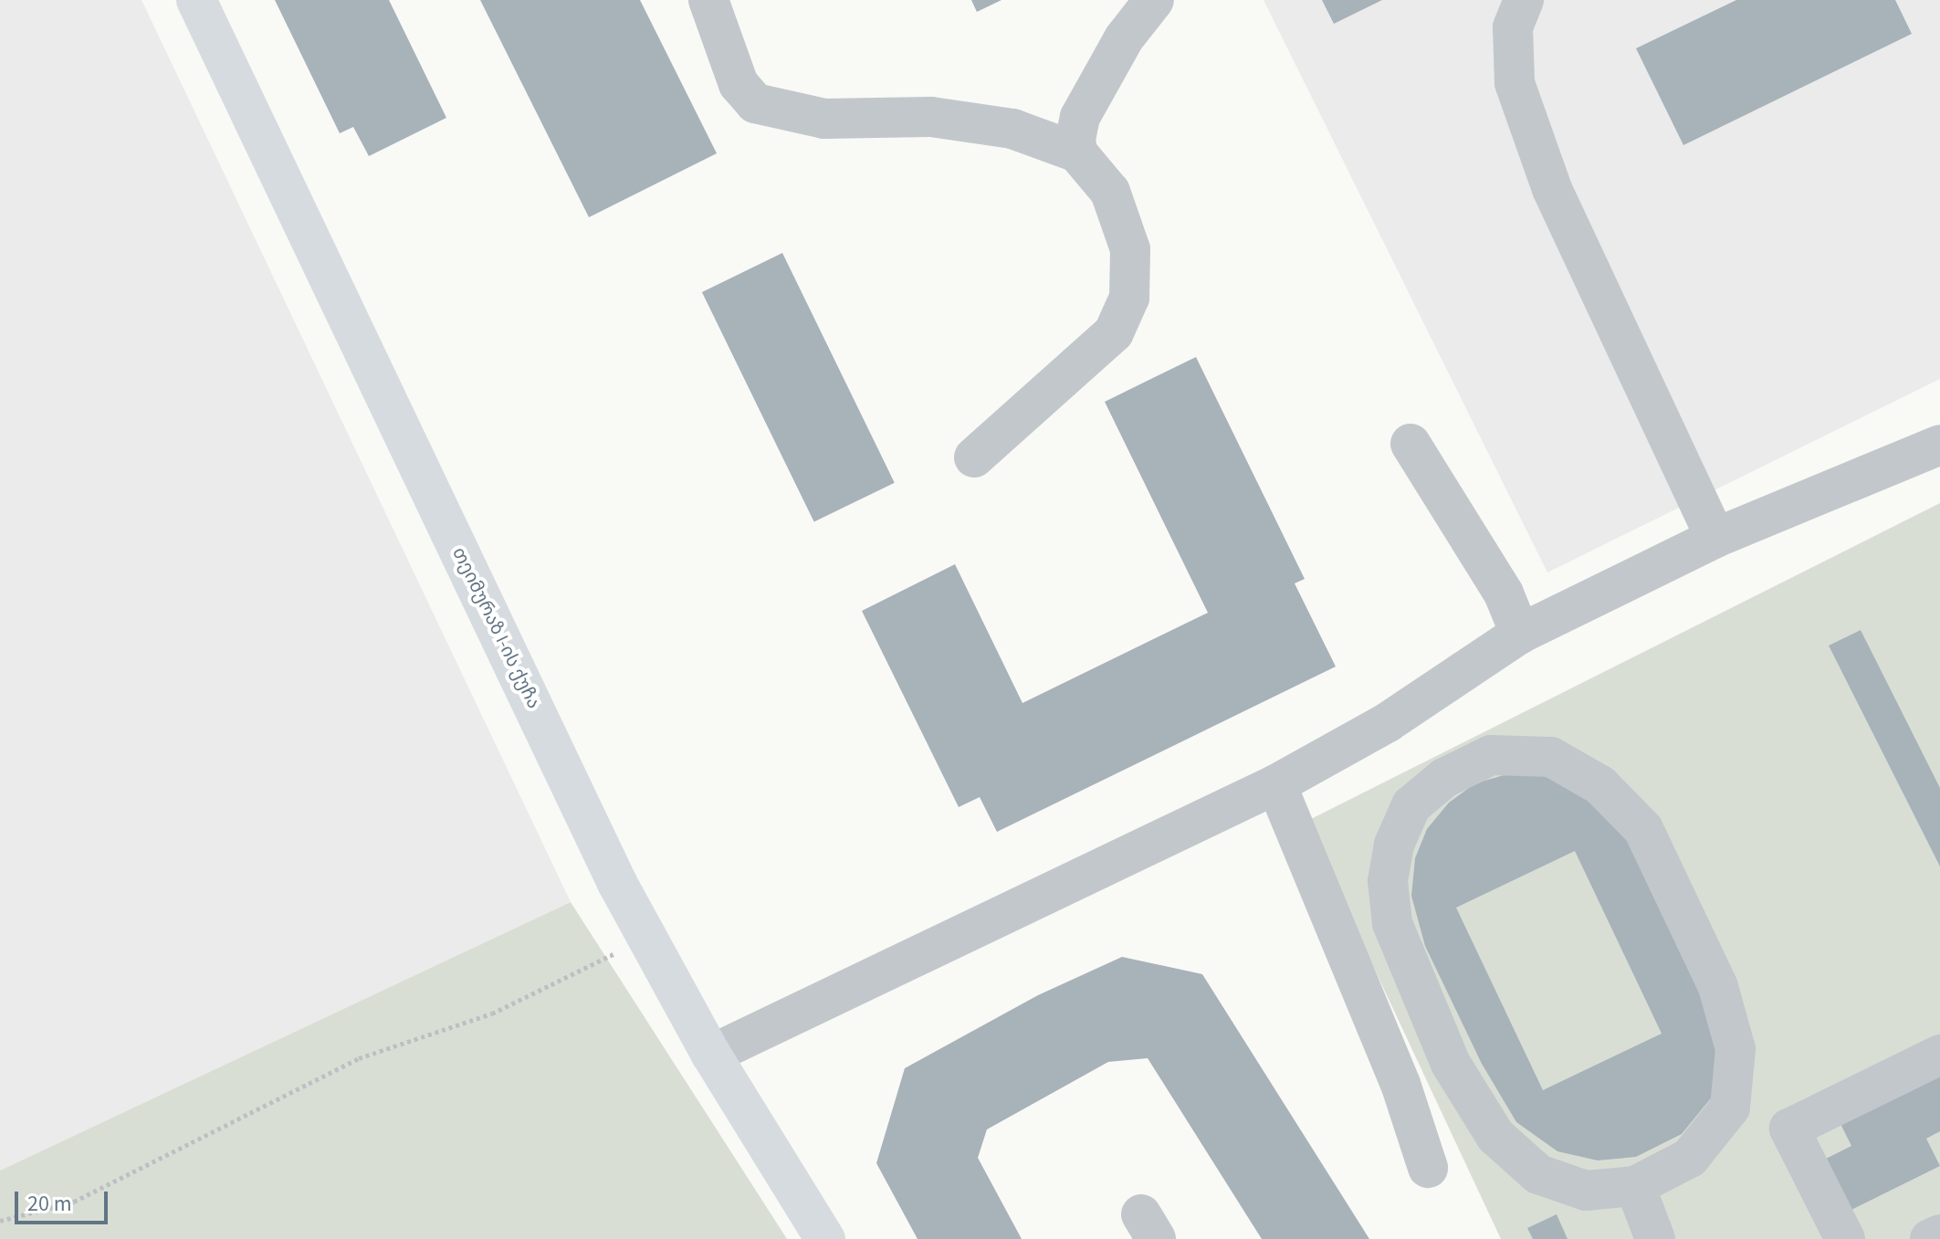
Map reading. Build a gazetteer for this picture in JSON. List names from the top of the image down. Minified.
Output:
{"streets":{"main road":["თეიმურაზ I-ის ქუჩა"]},"scale_bar":"20 m"}
